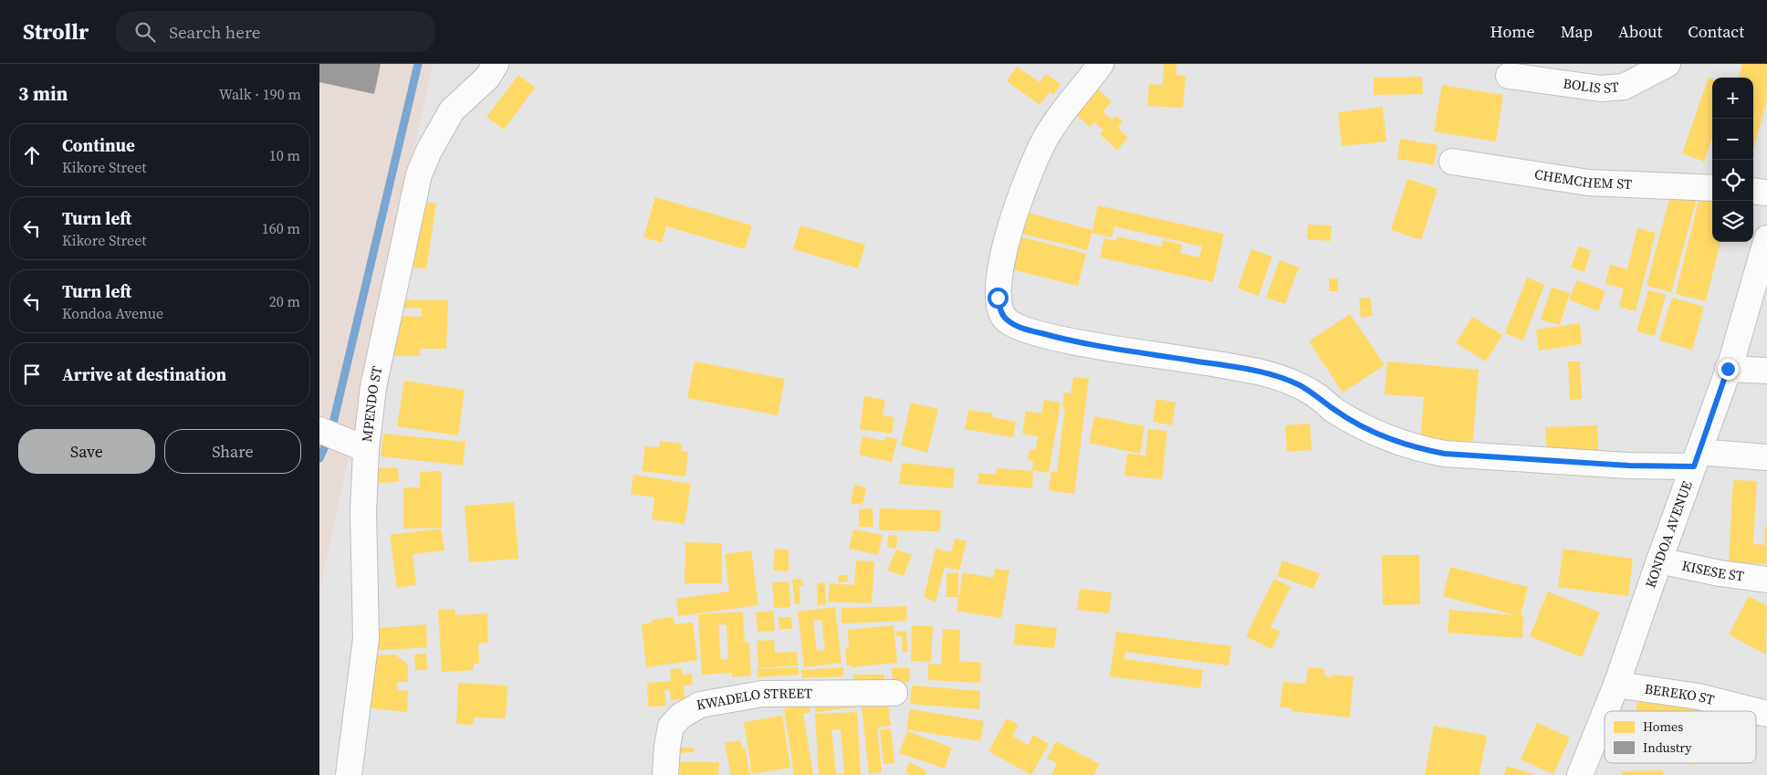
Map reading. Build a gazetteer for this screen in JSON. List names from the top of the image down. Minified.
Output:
{"streets":{"street":["BOLIS ST","CHEMCHEM ST","MPENDO ST","KONDOA AVENUE","KISESE ST","BEREKO ST","KWADELO STREET"]},"crossings":[["KONDOA AVENUE","KISESE ST"],["KONDOA AVENUE","BEREKO ST"]],"legend":["Homes","Industry"],"page":{"header":"Strollr","search":"Search here","nav":["Home","Map","About","Contact"],"heading":["3 min","Walk · 190 m"],"map_buttons":["+","−"],"list":[["Continue","Kikore Street","10 m"],["Turn left","Kikore Street","160 m"],["Turn left","Kondoa Avenue","20 m"],"Arrive at destination"],"buttons":["Save","Share"]}}
